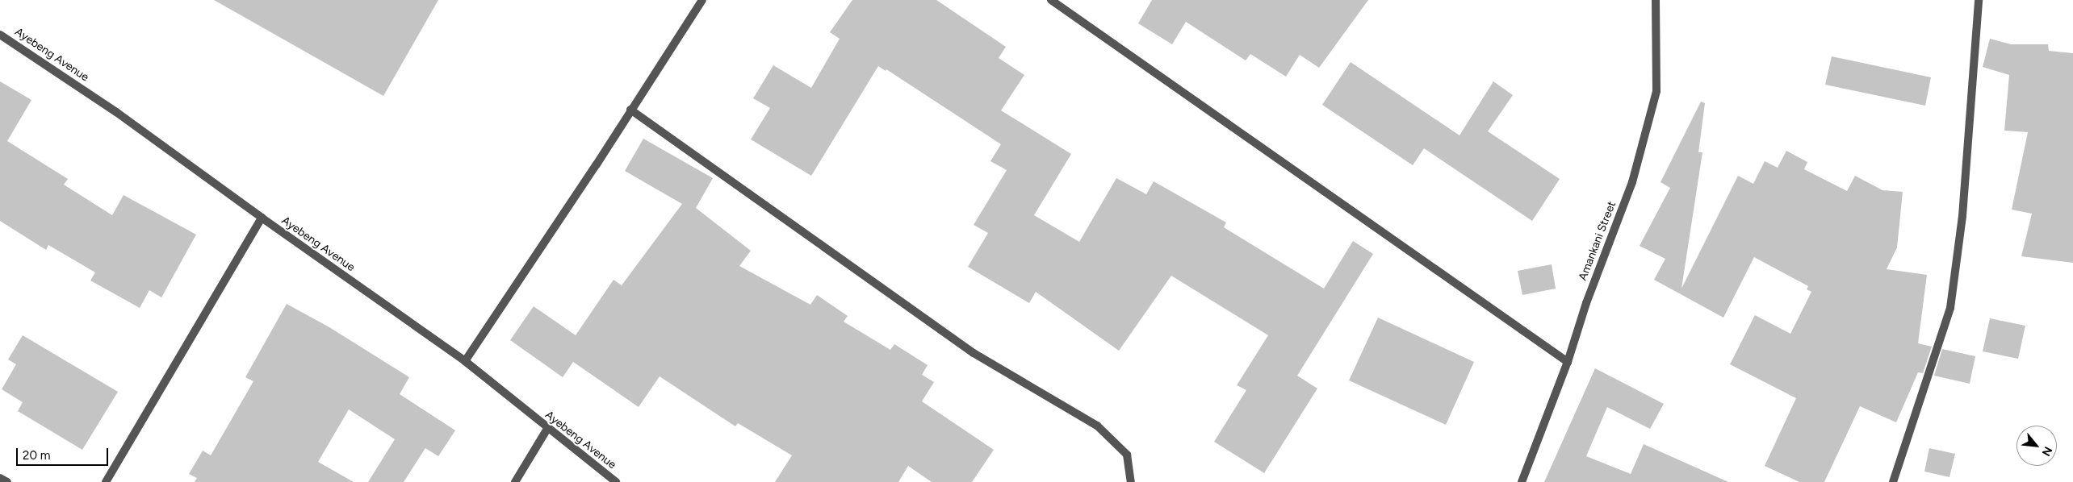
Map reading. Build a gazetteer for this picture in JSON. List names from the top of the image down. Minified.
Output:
{"streets":{"street":["Ayebeng Avenue","Amankani Street"]},"scale_bar":"20 m","north":"bottom right"}
